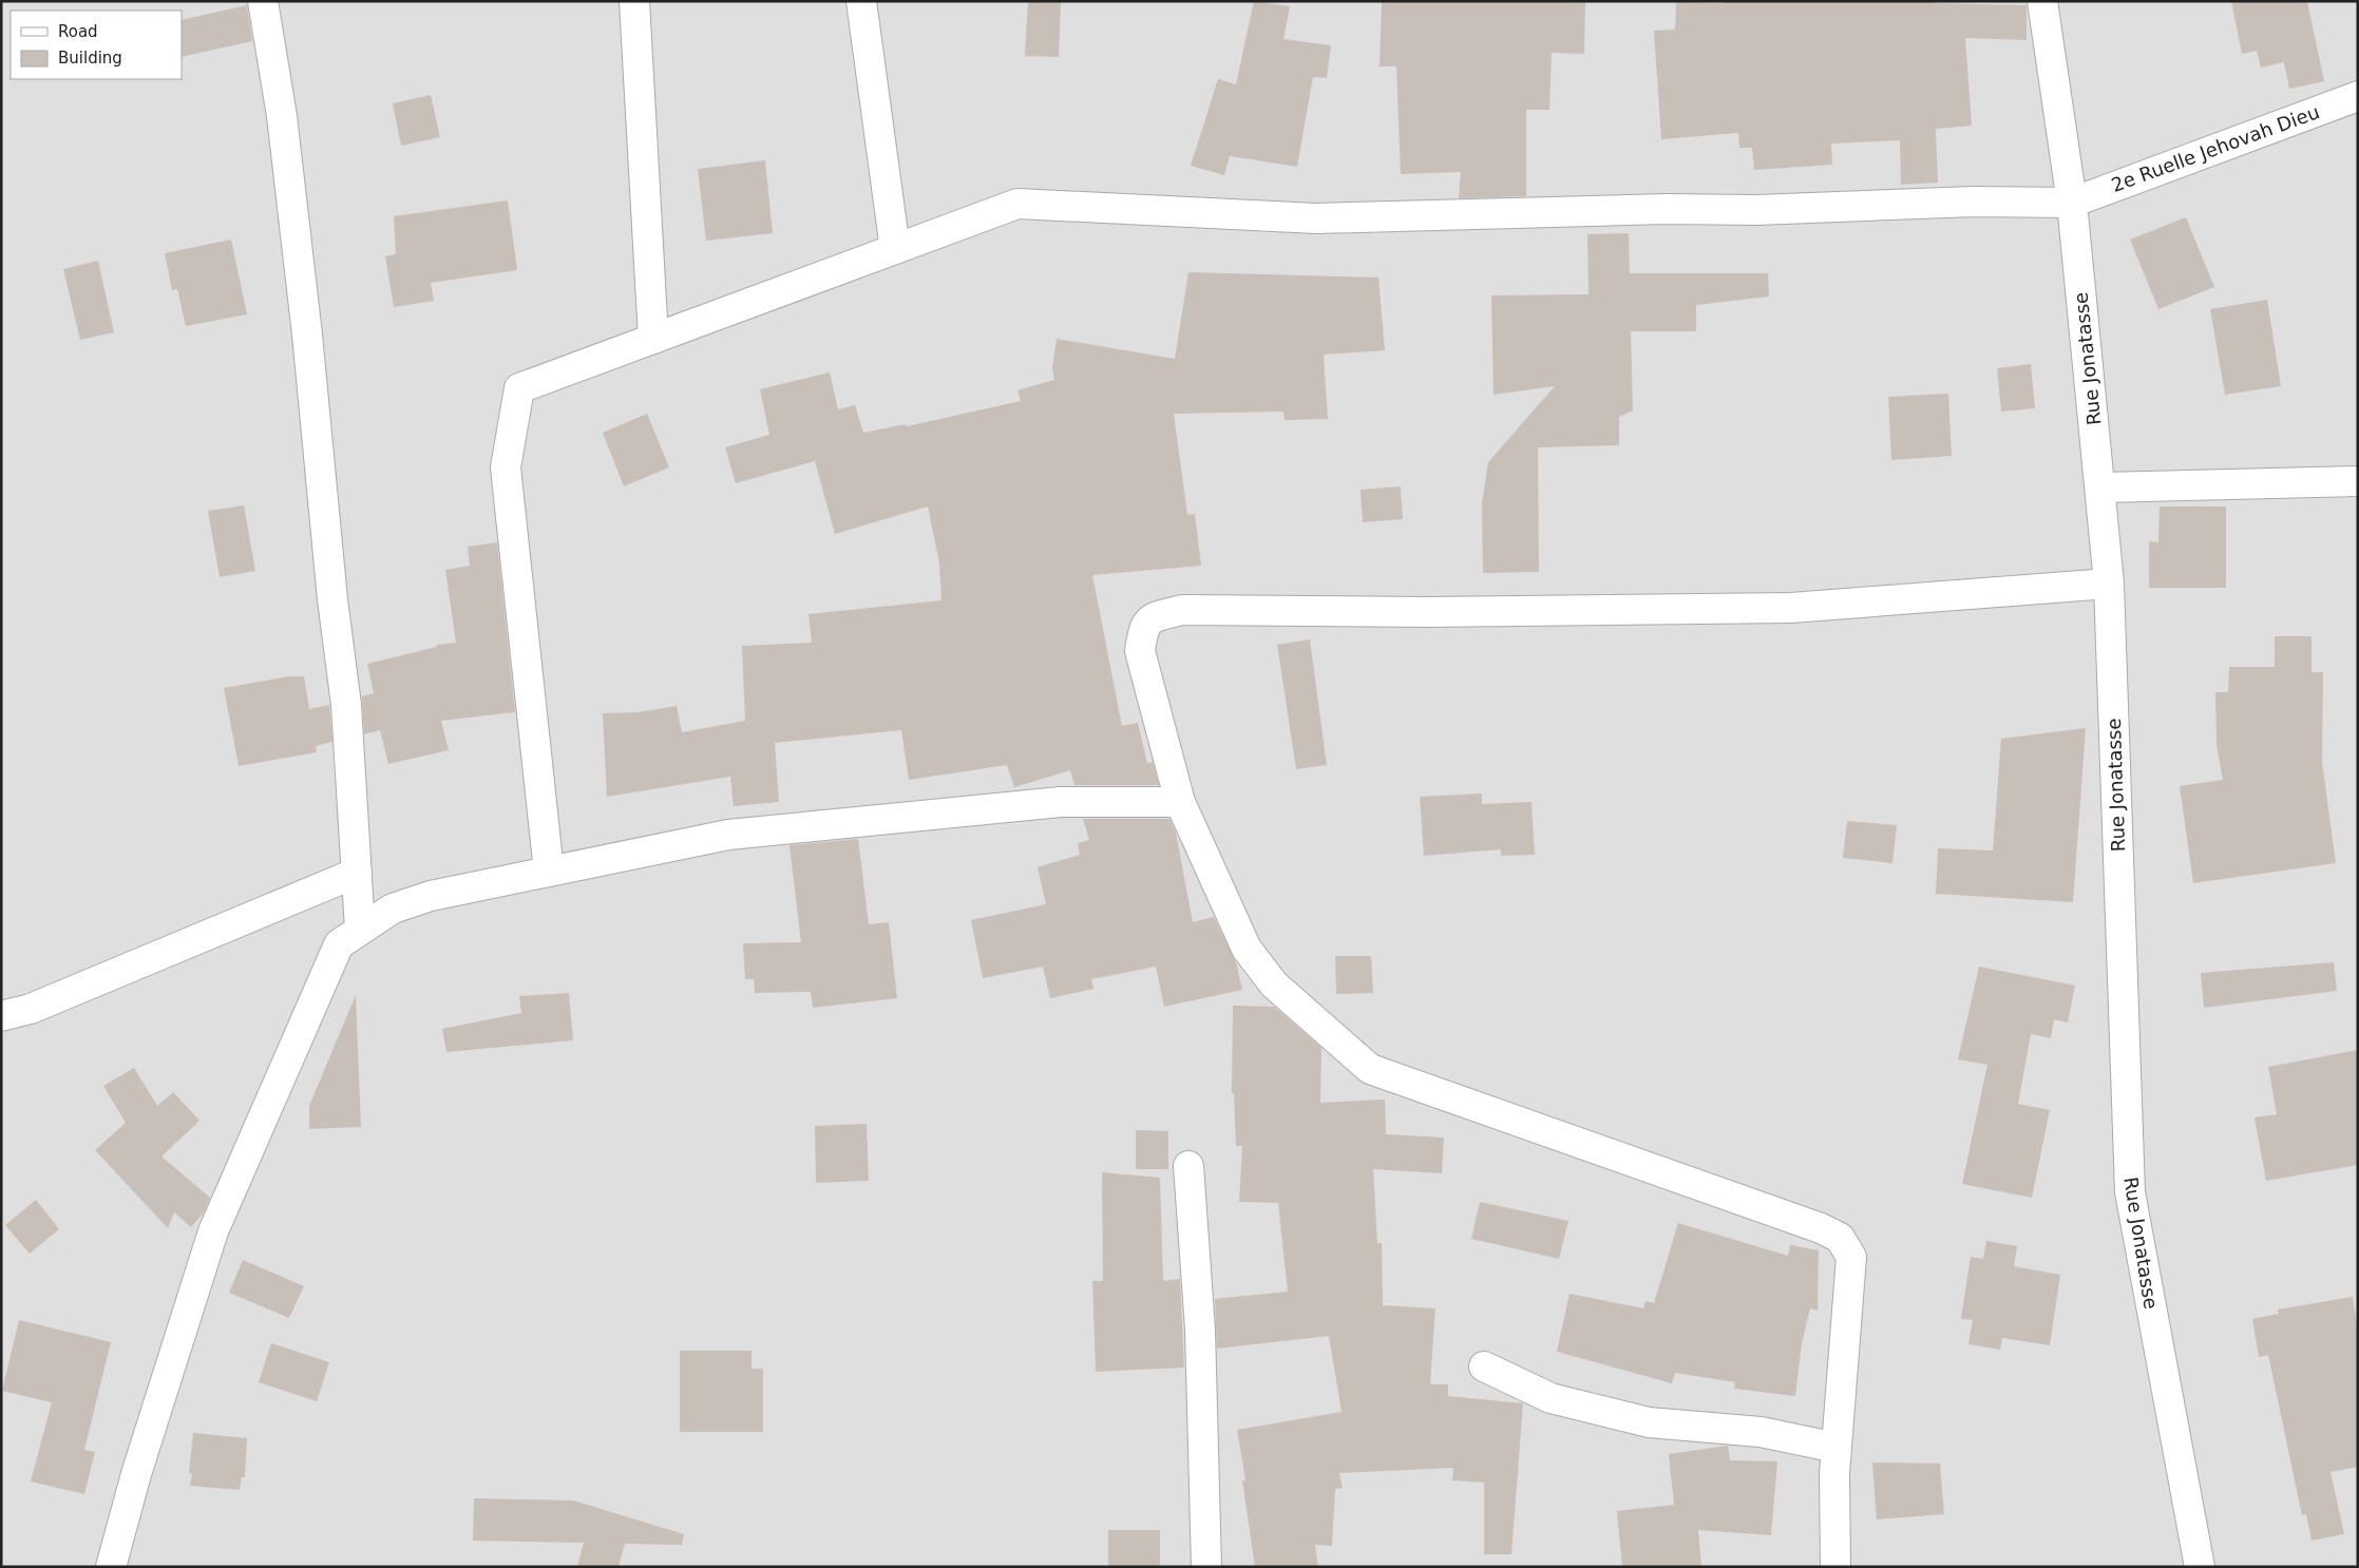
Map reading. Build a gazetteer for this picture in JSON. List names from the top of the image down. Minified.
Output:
{"streets":{"street":["2e Ruelle Jehovah Dieu","Rue Jonatasse"]},"crossings":[["2e Ruelle Jehovah Dieu","Rue Jonatasse"]],"legend":["Road","Building"]}
